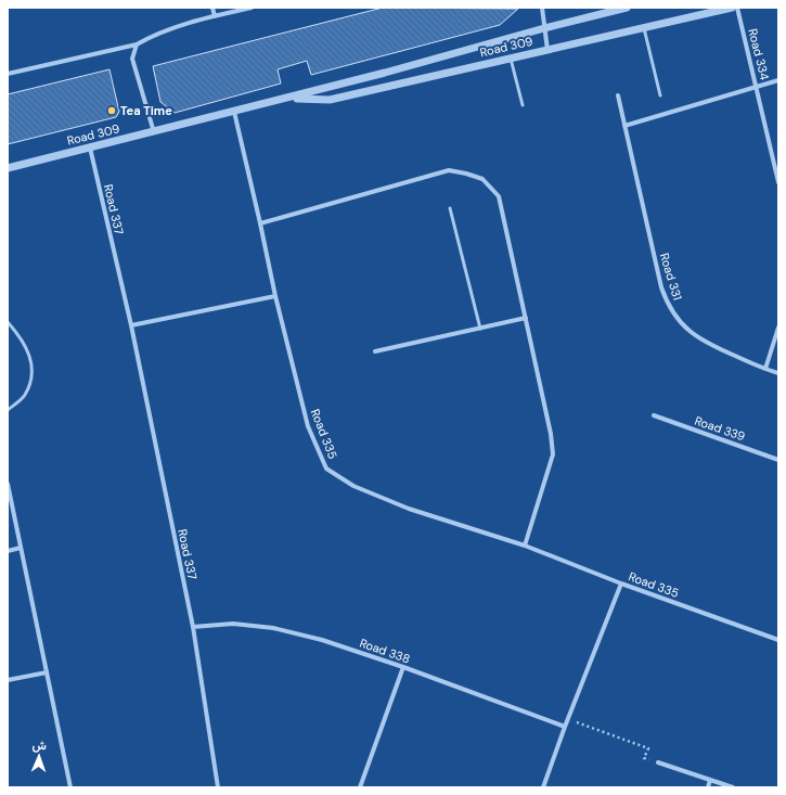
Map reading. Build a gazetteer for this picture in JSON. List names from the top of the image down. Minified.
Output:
{"streets":{"street":["Road 309","Road 334","Road 337","Road 331","Road 339","Road 335","Road 338"]},"crossings":[["Road 309","Road 337"],["Road 309","Road 335"],["Road 337","Road 338"]],"places":["Tea Time"],"north":"top"}
